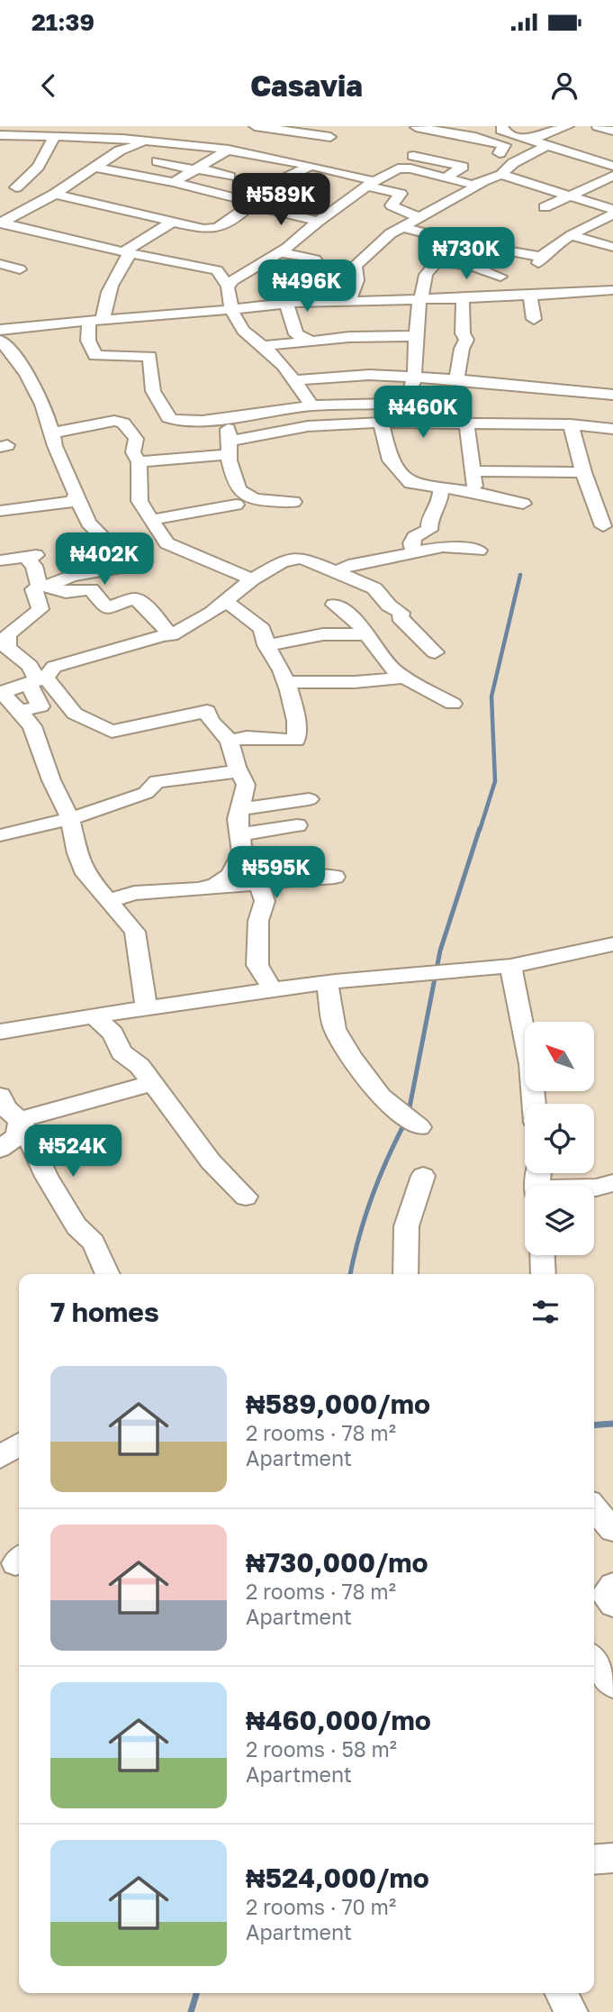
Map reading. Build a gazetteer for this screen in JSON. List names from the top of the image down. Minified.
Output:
{"north":"top left","page":{"status":"21:39","header":"Casavia","price":["₦589K","₦730K","₦496K","₦460K","₦402K","₦595K","₦524K"],"heading":"7 homes","list":[{"name":"₦589,000/mo","note":"2 rooms · 78 m² · Apartment"},{"name":"₦730,000/mo","note":"2 rooms · 78 m² · Apartment"},{"name":"₦460,000/mo","note":"2 rooms · 58 m² · Apartment"},{"name":"₦524,000/mo","note":"2 rooms · 70 m² · Apartment"}]}}
